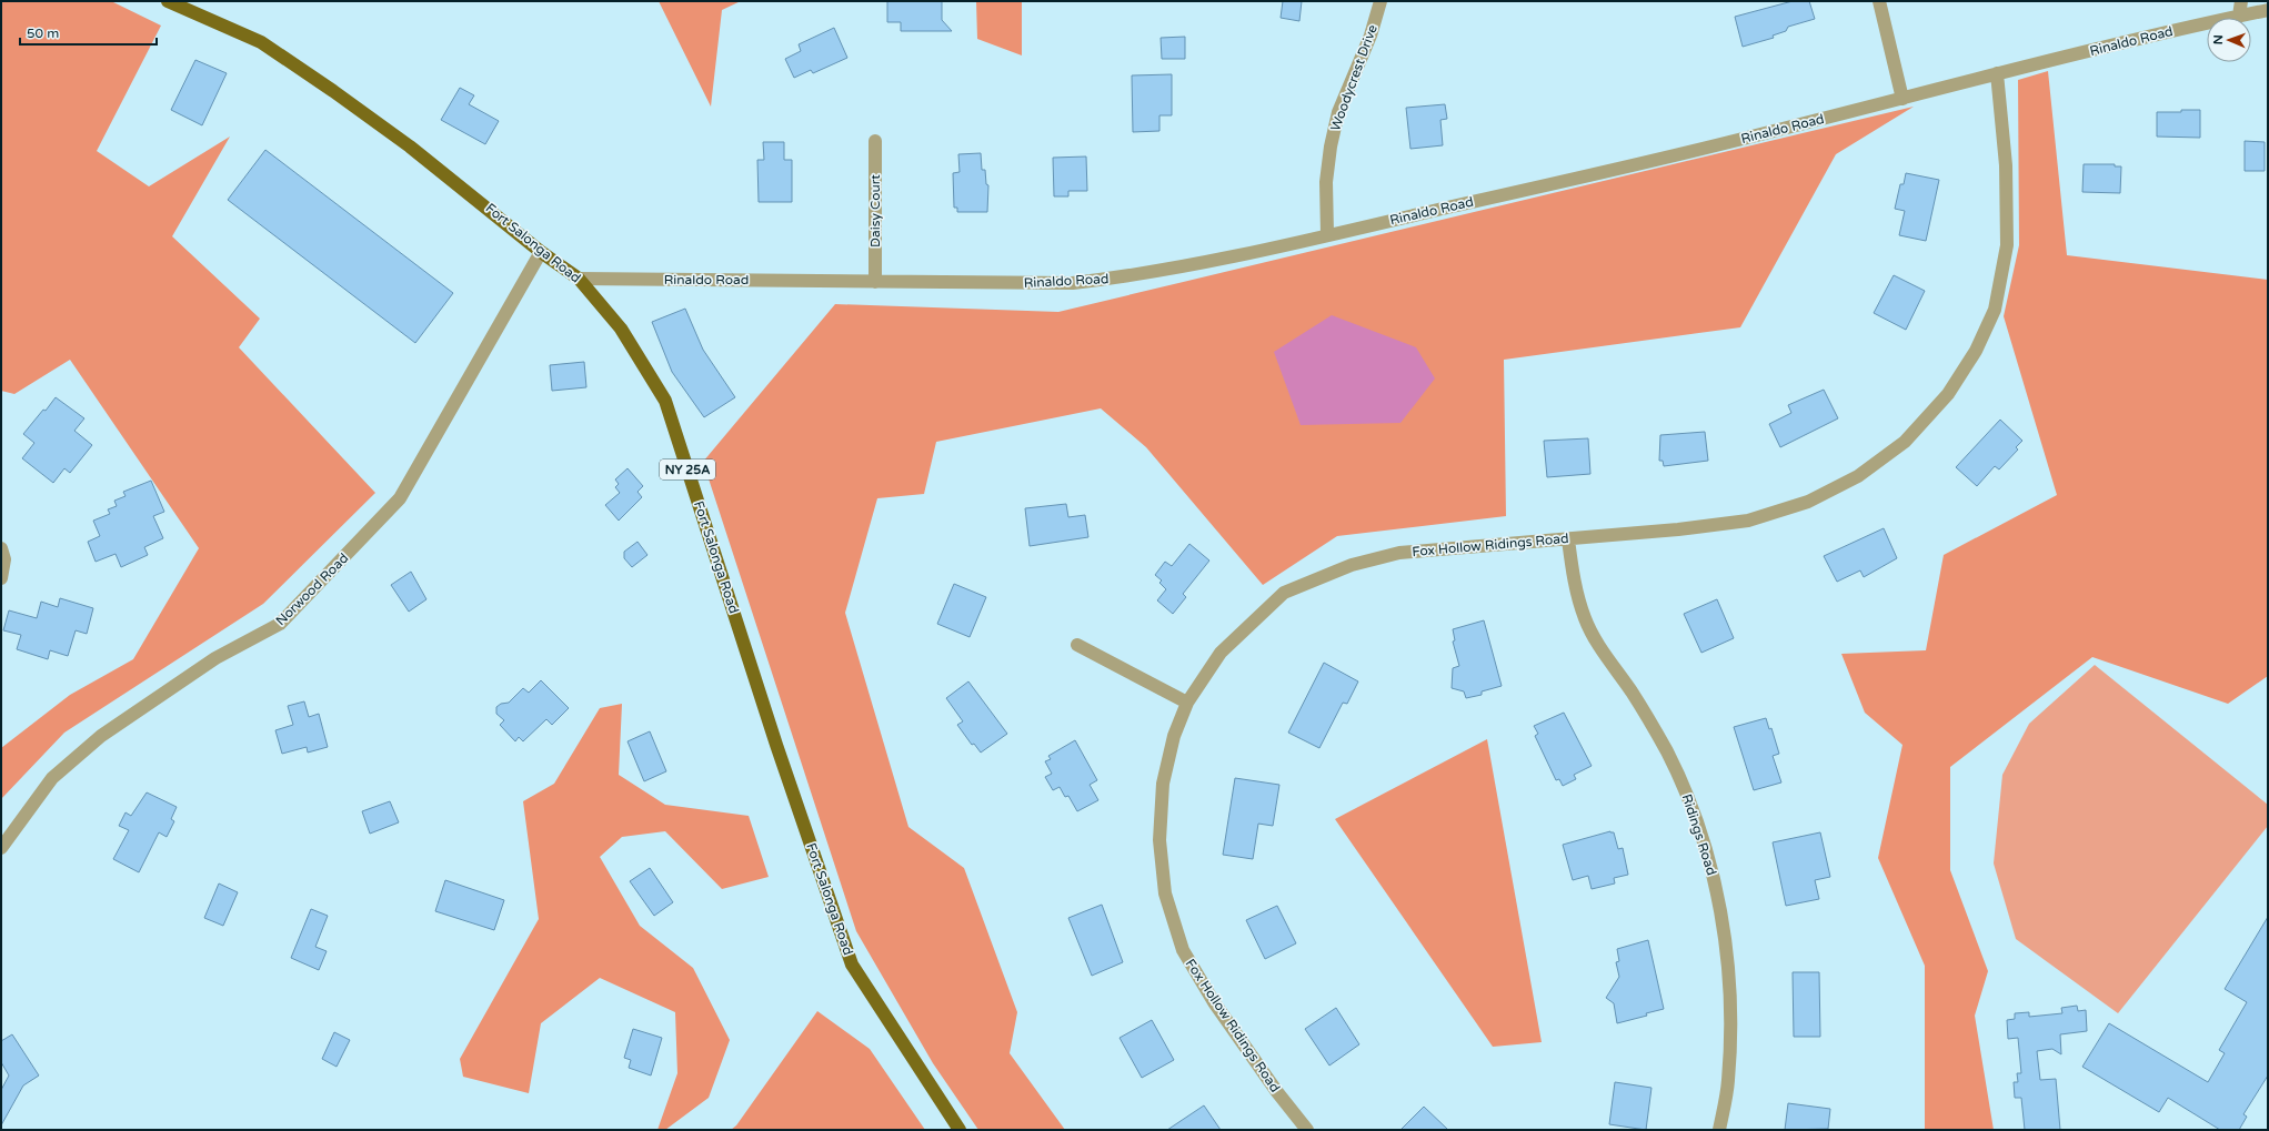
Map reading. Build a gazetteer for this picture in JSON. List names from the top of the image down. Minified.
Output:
{"streets":{"main road":["Fort Salonga Road","NY 25A"],"street":["Rinaldo Road","Woodycrest Drive","Daisy Court","Fox Hollow Ridings Road","Norwood Road","Ridings Road"]},"crossings":[["Rinaldo Road","Woodycrest Drive"],["Rinaldo Road","Daisy Court"],["Rinaldo Road","Fort Salonga Road"],["Rinaldo Road","Fox Hollow Ridings Road"],["Fort Salonga Road","Norwood Road"],["Fox Hollow Ridings Road","Ridings Road"]],"scale_bar":"50 m","north":"left"}
